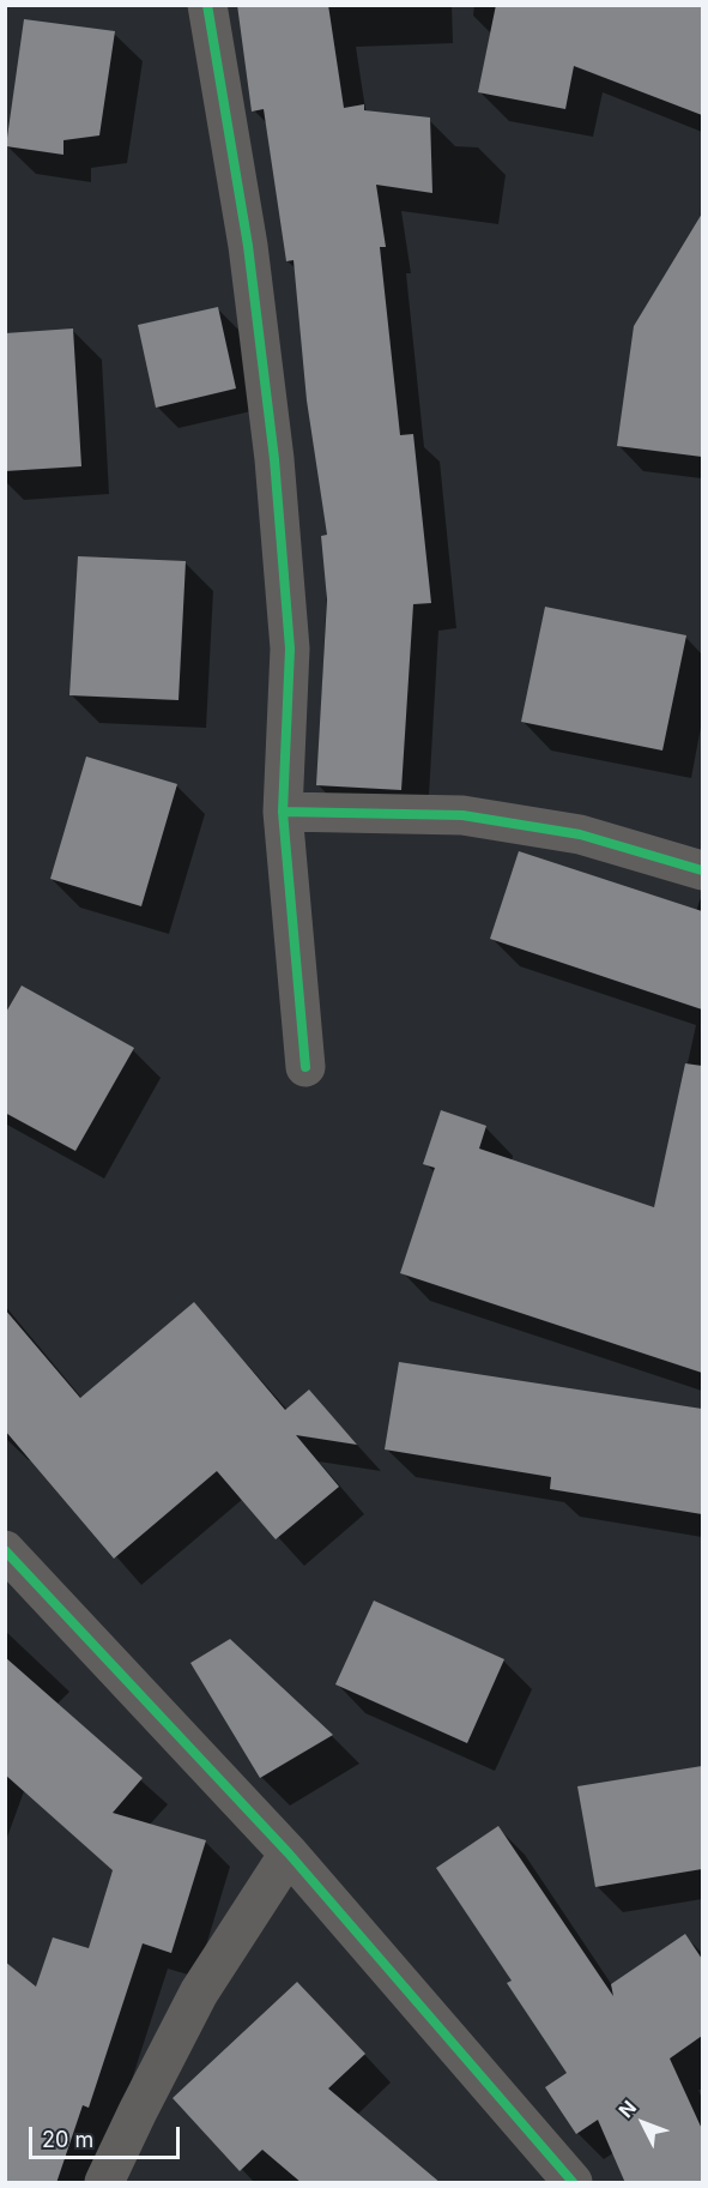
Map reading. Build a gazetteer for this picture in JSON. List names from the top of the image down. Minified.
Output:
{"scale_bar":"20 m","north":"top left"}
